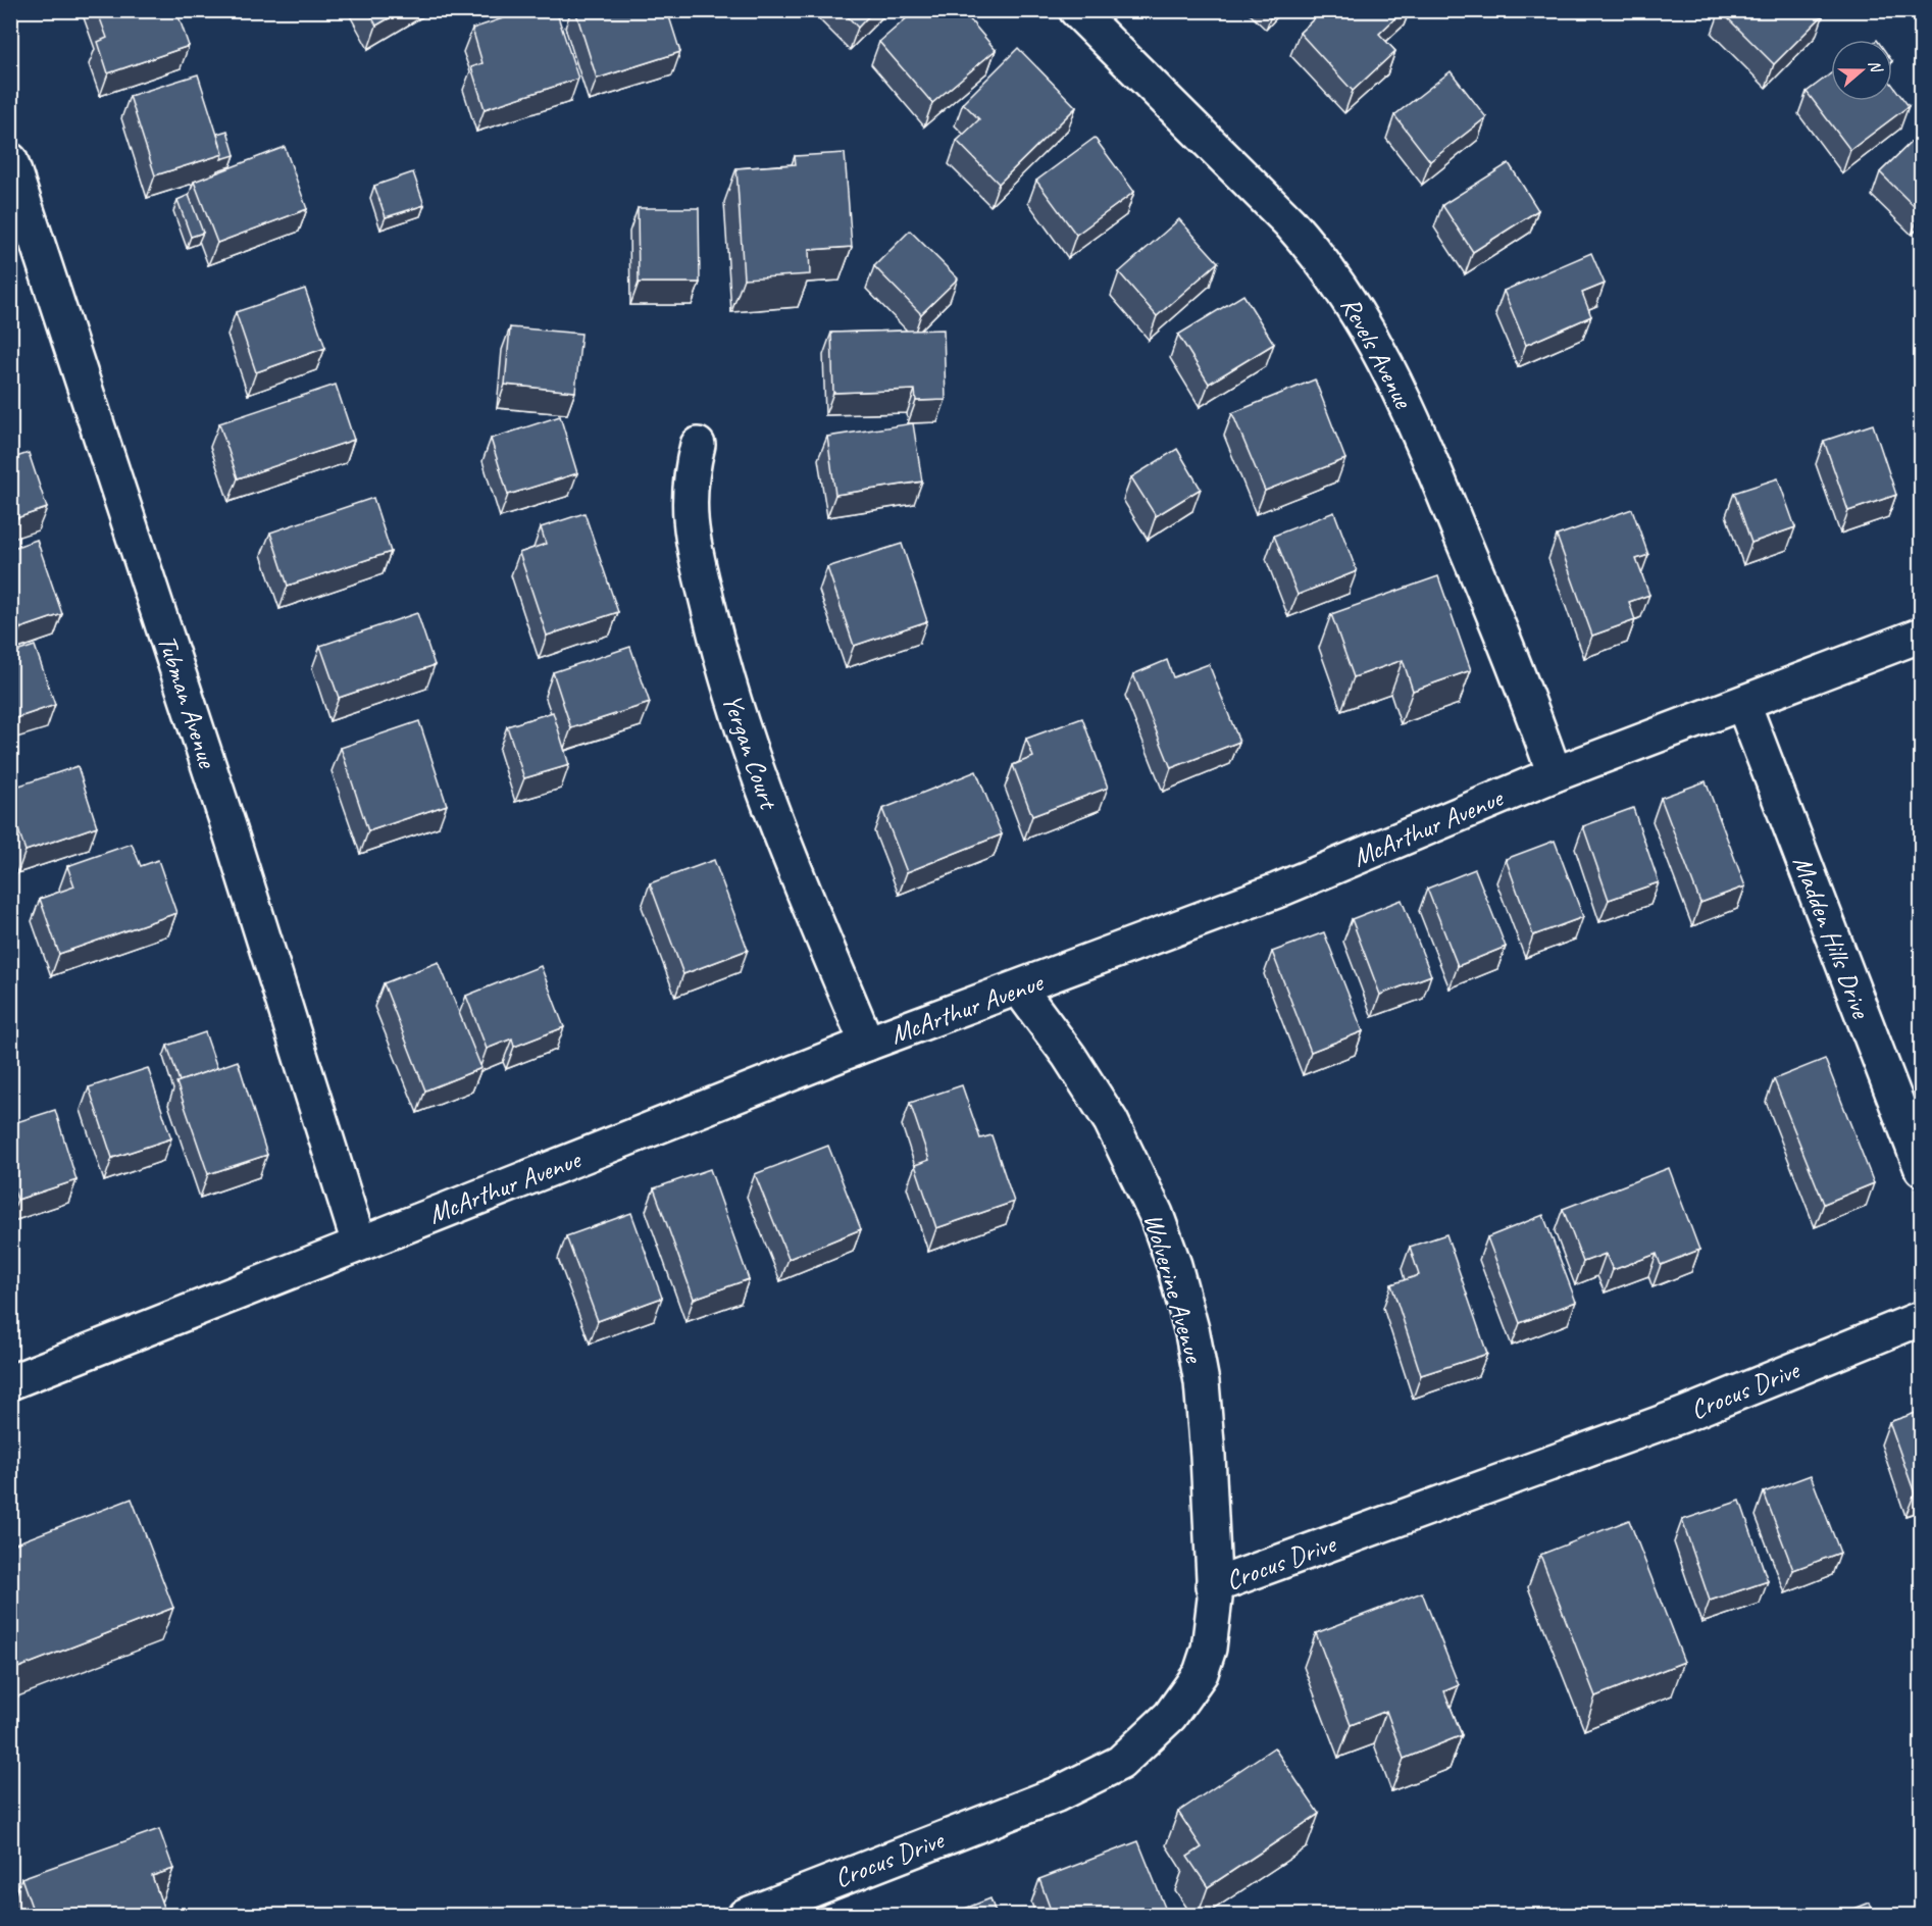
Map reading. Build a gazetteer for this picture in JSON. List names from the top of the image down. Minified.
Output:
{"streets":{"street":["Revels Avenue","Tubman Avenue","Yergan Court","McArthur Avenue","Madden Hills Drive","Wolverine Avenue","Crocus Drive"]},"crossings":[["Revels Avenue","McArthur Avenue"],["Tubman Avenue","McArthur Avenue"],["Yergan Court","McArthur Avenue"],["McArthur Avenue","Madden Hills Drive"],["McArthur Avenue","Wolverine Avenue"],["Wolverine Avenue","Crocus Drive"]],"north":"right"}
